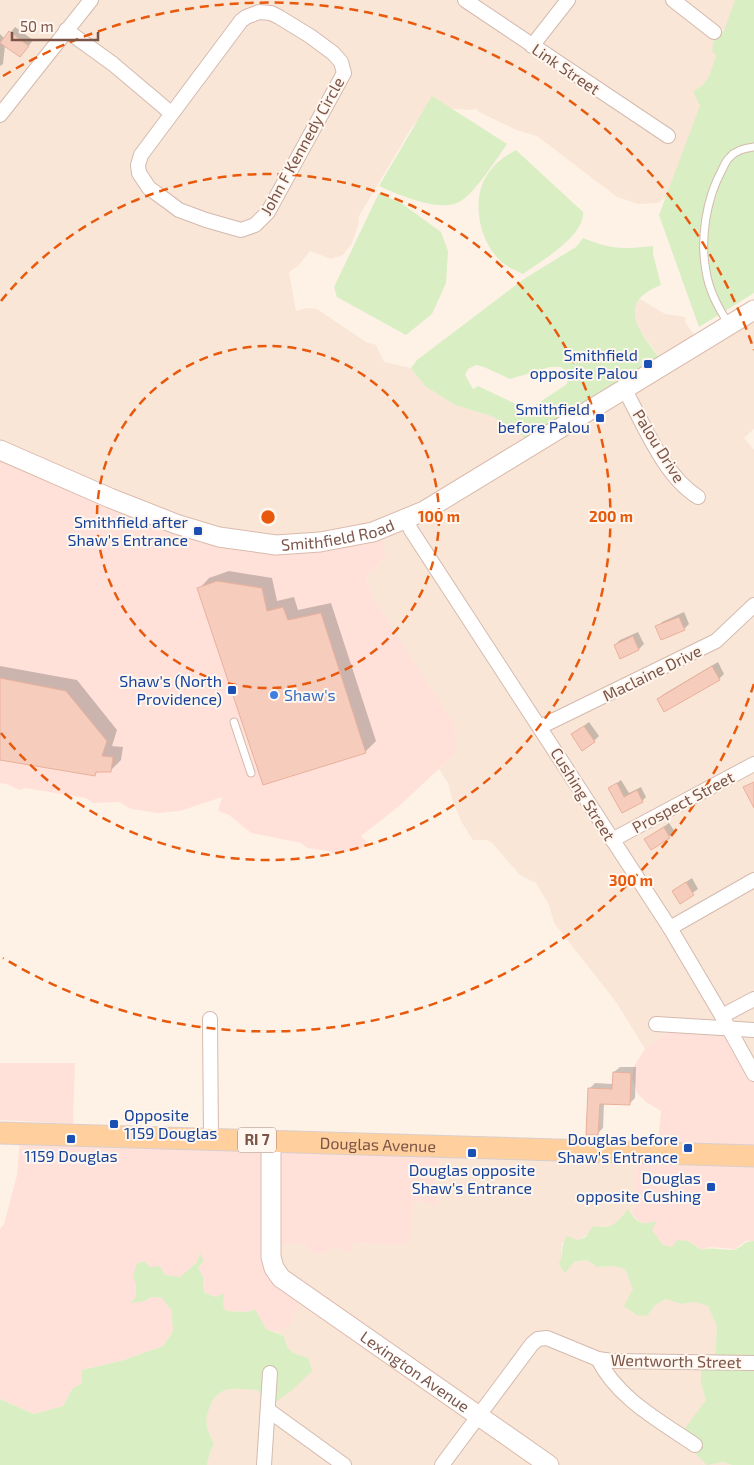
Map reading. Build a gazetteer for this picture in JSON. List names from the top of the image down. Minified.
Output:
{"streets":{"main road":["Smithfield Road","RI 7","Douglas Avenue","Lexington Avenue"],"street":["Link Street","John F Kennedy Circle","Palou Drive","Maclaine Drive","Cushing Street","Prospect Street","Wentworth Street"]},"crossings":[["Palou Drive","Smithfield Road"],["Smithfield Road","Cushing Street"],["Maclaine Drive","Cushing Street"],["Cushing Street","Prospect Street"],["Douglas Avenue","Lexington Avenue"],["Wentworth Street","Lexington Avenue"]],"places":{"transit":["Smithfield opposite Palou","Smithfield before Palou","Smithfield after Shaw's Entrance","Shaw's (North Providence)","Opposite 1159 Douglas","1159 Douglas","Douglas before Shaw's Entrance","Douglas opposite Shaw's Entrance","Douglas opposite Cushing"],"other":["Shaw's"]},"scale_bar":"50 m","rings":["100 m","200 m","300 m"]}
